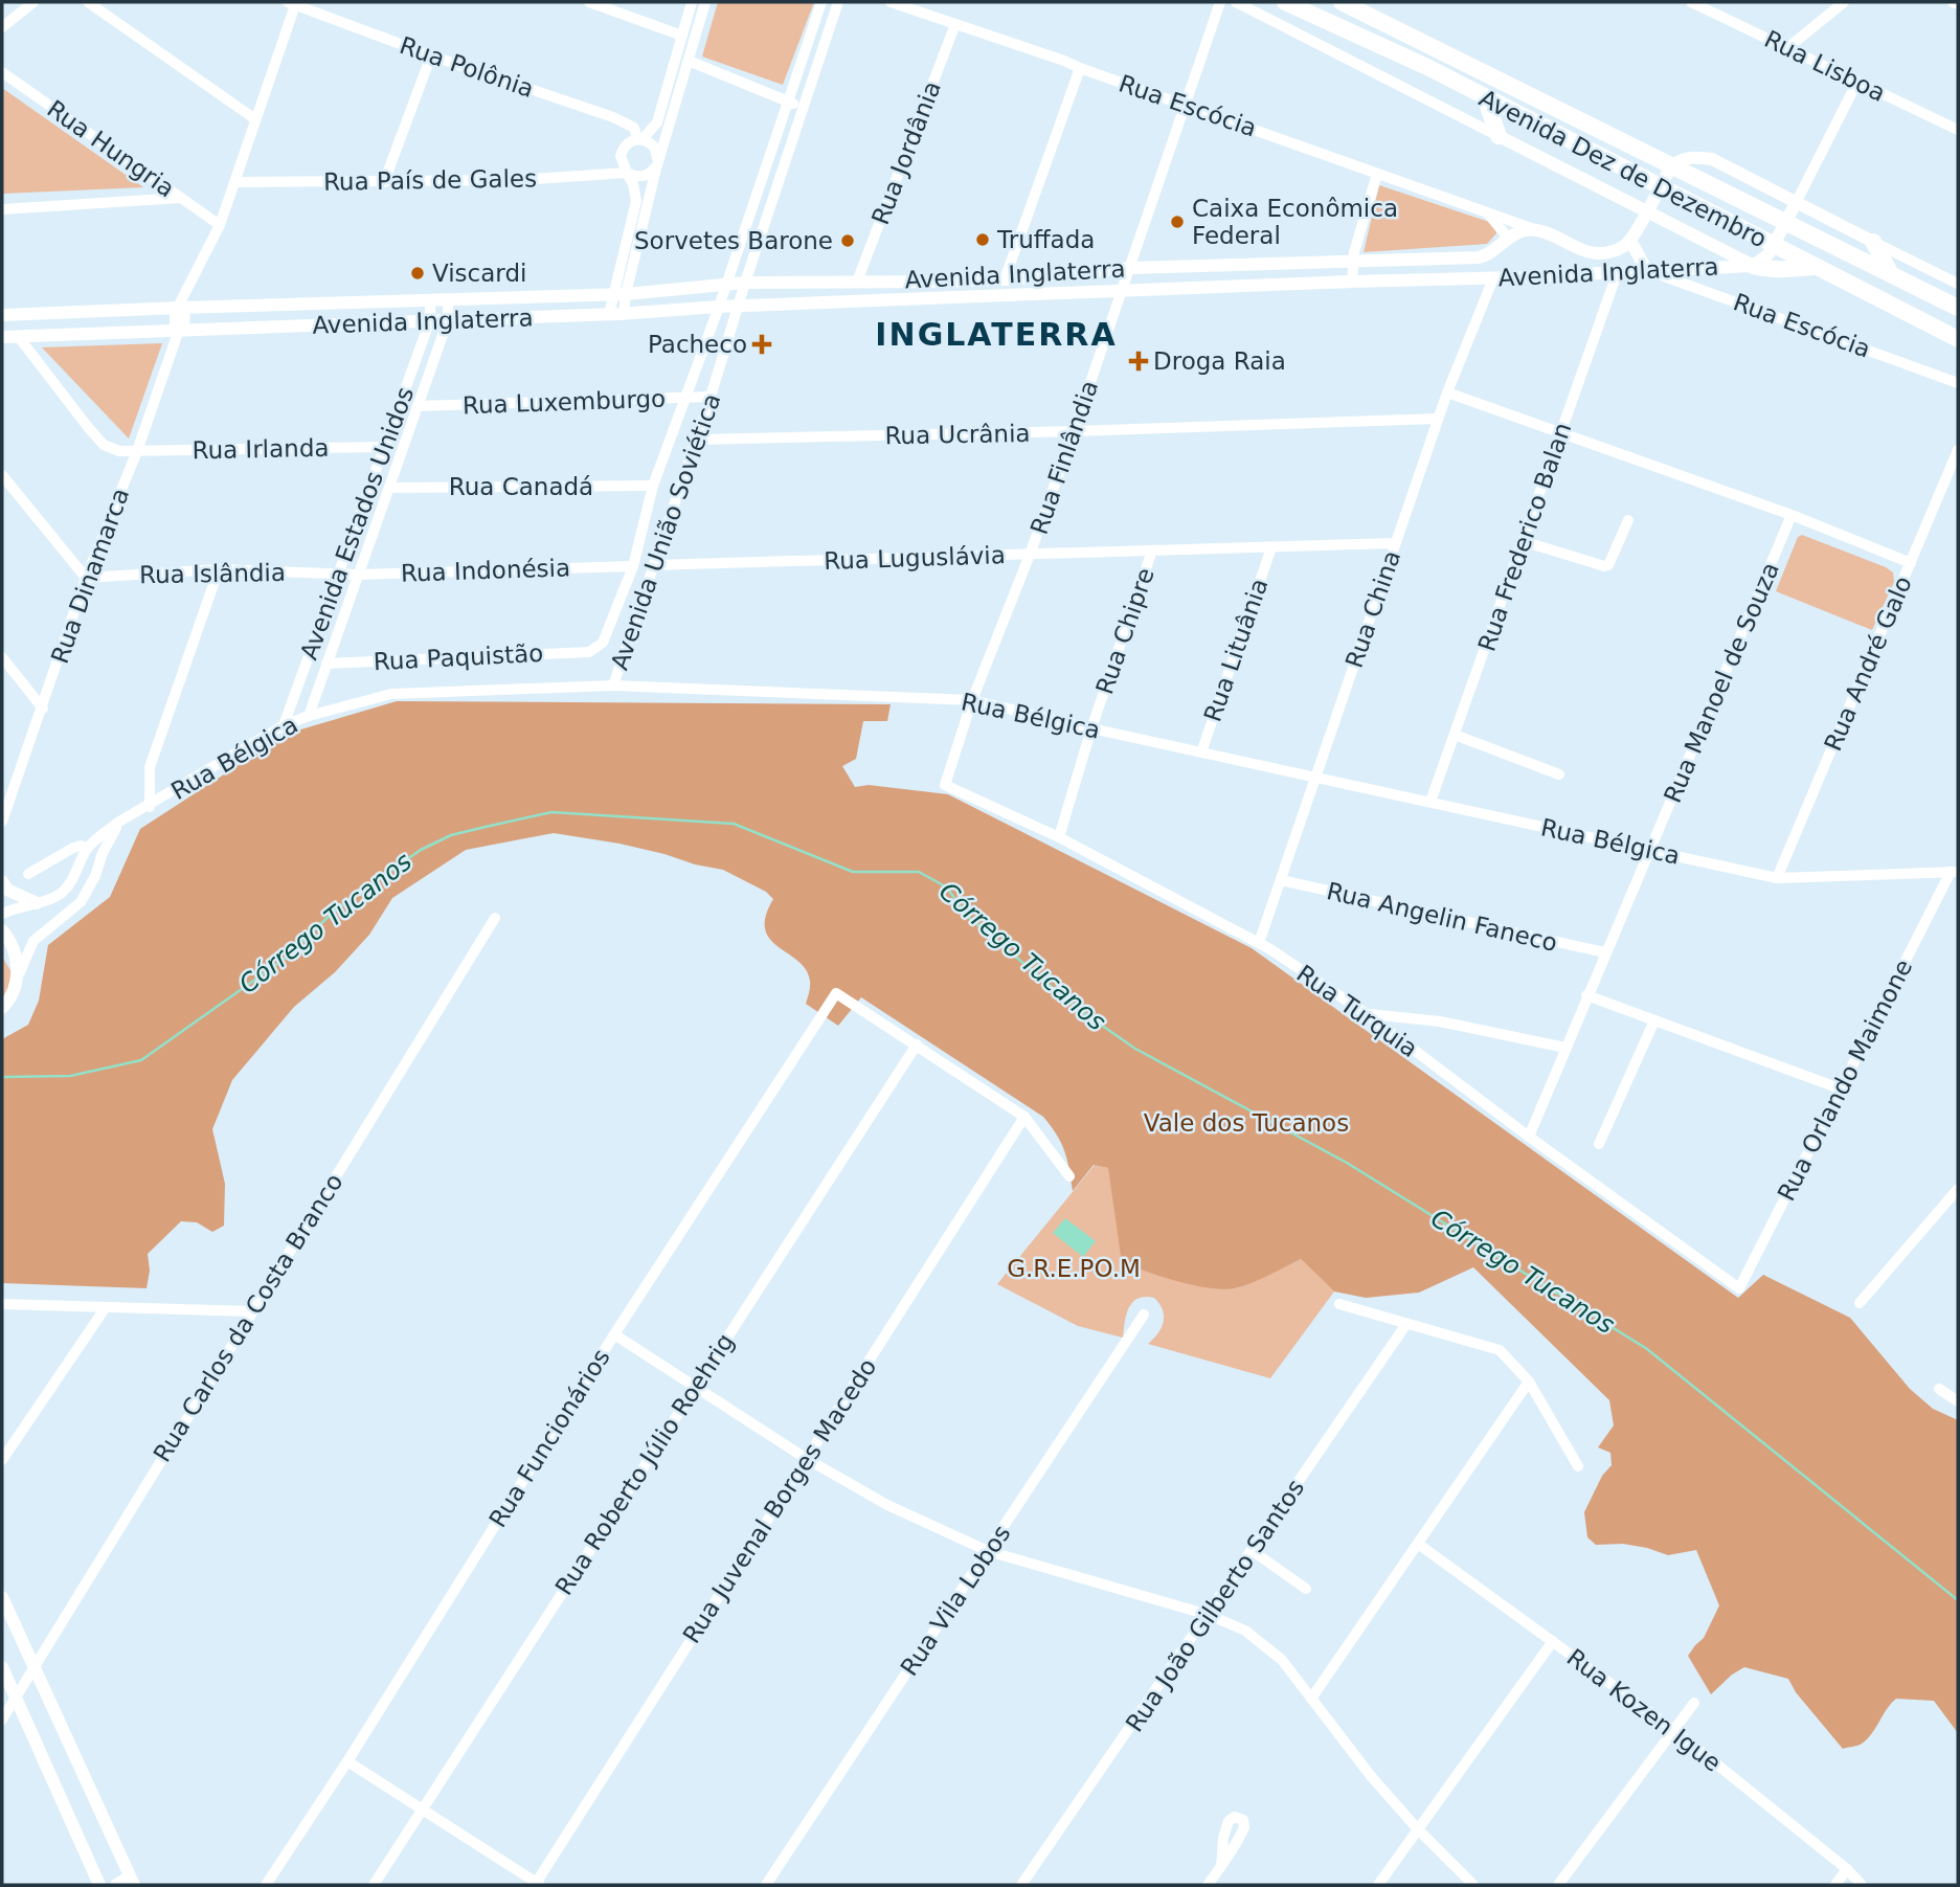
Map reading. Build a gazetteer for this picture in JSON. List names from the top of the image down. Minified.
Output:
{"streets":{"highway":["Avenida Dez de Dezembro"],"main road":["Avenida Inglaterra"],"street":["Rua Lisboa","Rua Polônia","Rua Escócia","Rua Hungria","Rua Jordânia","Rua País de Gales","Rua Luxemburgo","Rua Ucrânia","Rua Irlanda","Rua Finlândia","Rua Canadá","Avenida Estados Unidos","Avenida União Soviética","Rua Frederico Balan","Rua Luguslávia","Rua Indonésia","Rua Islândia","Rua Dinamarca","Rua China","Rua Chipre","Rua Lituânia","Rua Paquistão","Rua André Galo","Rua Manoel de Souza","Rua Bélgica","Rua Angelin Faneco","Rua Turquia","Rua Orlando Maimone","Rua Carlos da Costa Branco","Rua Funcionários","Rua Roberto Júlio Roehrig","Rua Juvenal Borges Macedo","Rua Vila Lobos","Rua João Gilberto Santos","Rua Kozen Igue"]},"crossings":[["Rua Polônia","Rua País de Gales"],["Rua Polônia","Rua Dinamarca"],["Rua Escócia","Rua Jordânia"],["Rua Escócia","Avenida Inglaterra"],["Rua Escócia","Rua Finlândia"],["Rua Hungria","Rua Dinamarca"],["Rua Jordânia","Avenida Inglaterra"],["Avenida Dez de Dezembro","Avenida Inglaterra"],["Rua País de Gales","Rua Dinamarca"],["Avenida Inglaterra","Rua Irlanda"],["Avenida Inglaterra","Rua Finlândia"],["Avenida Inglaterra","Avenida Estados Unidos"],["Avenida Inglaterra","Avenida União Soviética"],["Avenida Inglaterra","Rua Frederico Balan"],["Avenida Inglaterra","Rua Dinamarca"],["Avenida Inglaterra","Rua China"],["Rua Luxemburgo","Avenida Estados Unidos"],["Rua Luxemburgo","Avenida União Soviética"],["Rua Ucrânia","Rua Finlândia"],["Rua Ucrânia","Avenida União Soviética"],["Rua Ucrânia","Rua China"],["Rua Irlanda","Avenida Estados Unidos"],["Rua Irlanda","Rua Dinamarca"],["Rua Finlândia","Rua Luguslávia"],["Rua Finlândia","Rua Bélgica"],["Rua Finlândia","Rua Turquia"],["Rua Canadá","Avenida Estados Unidos"],["Rua Canadá","Avenida União Soviética"],["Avenida Estados Unidos","Rua Indonésia"],["Avenida Estados Unidos","Rua Islândia"],["Avenida Estados Unidos","Rua Paquistão"],["Avenida Estados Unidos","Rua Bélgica"],["Avenida União Soviética","Rua Luguslávia"],["Avenida União Soviética","Rua Indonésia"],["Avenida União Soviética","Rua Paquistão"],["Avenida União Soviética","Rua Bélgica"],["Rua Frederico Balan","Rua Bélgica"],["Rua Luguslávia","Rua China"],["Rua Luguslávia","Rua Chipre"],["Rua Luguslávia","Rua Lituânia"],["Rua Indonésia","Rua Islândia"],["Rua Islândia","Rua Dinamarca"],["Rua China","Rua Bélgica"],["Rua China","Rua Angelin Faneco"],["Rua China","Rua Turquia"],["Rua Chipre","Rua Bélgica"],["Rua Chipre","Rua Turquia"],["Rua Lituânia","Rua Bélgica"],["Rua André Galo","Rua Bélgica"],["Rua Manoel de Souza","Rua Bélgica"],["Rua Manoel de Souza","Rua Angelin Faneco"],["Rua Manoel de Souza","Rua Turquia"],["Rua Bélgica","Rua Orlando Maimone"],["Rua Turquia","Rua Orlando Maimone"],["Rua Funcionários","Rua Roberto Júlio Roehrig"]],"districts":["INGLATERRA"],"water":["Córrego Tucanos"],"parks":["Vale dos Tucanos","G.R.E.PO.M"],"places":{"other":["Caixa Econômica Federal","Truffada","Sorvetes Barone","Viscardi"],"health":["Pacheco","Droga Raia"]}}
